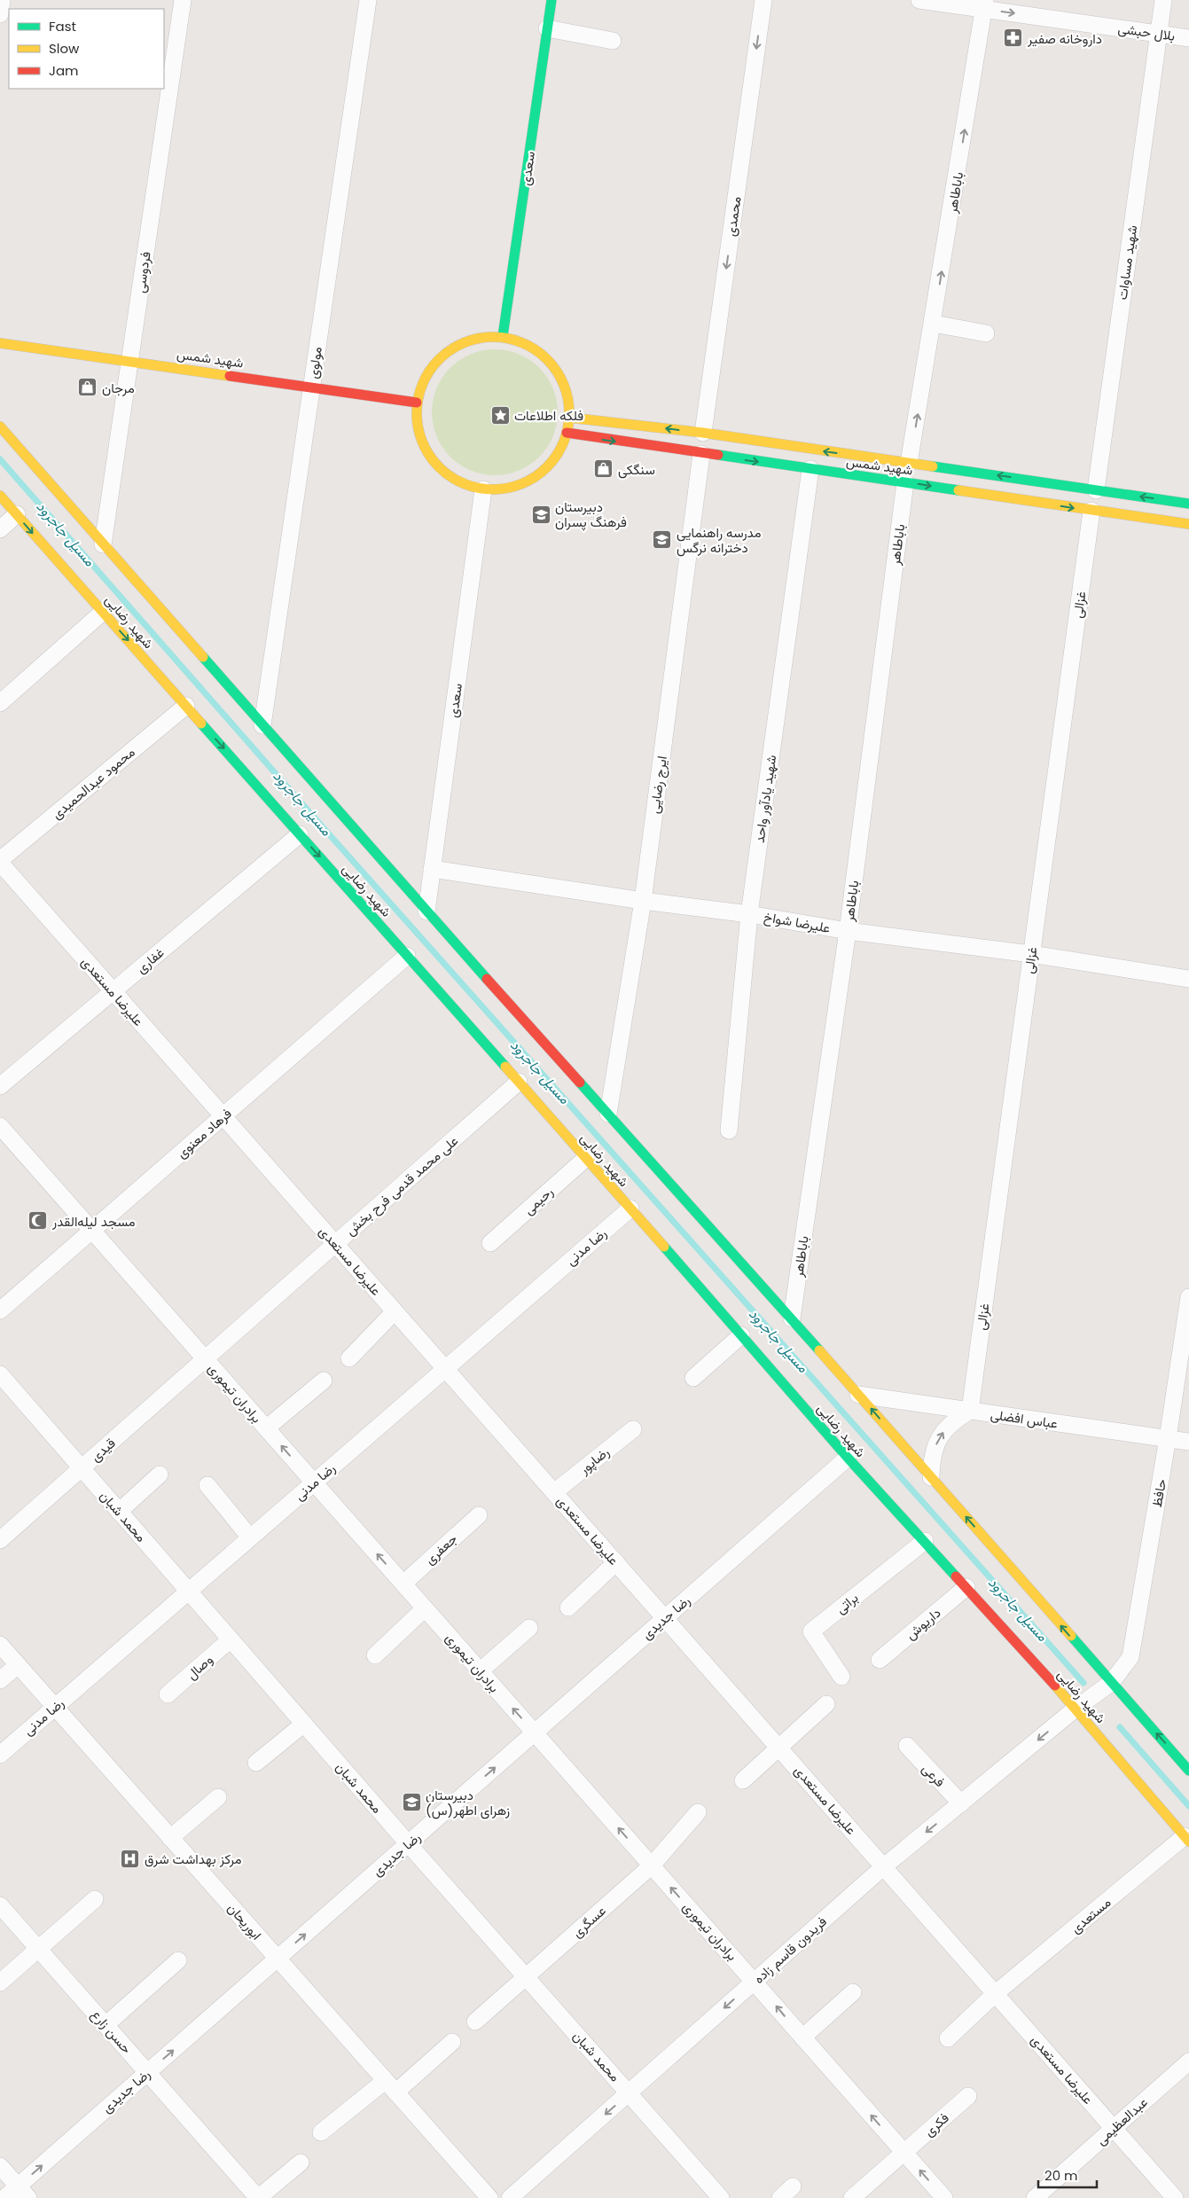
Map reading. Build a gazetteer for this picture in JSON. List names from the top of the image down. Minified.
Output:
{"streets":{"main road":["سعدی","شهید شمس","شهید رضایی"],"street":["بلال حبشی","باباطاهر","محمدی","شهید مساوات","فردوسی","مولوی","غزالی","محمود عبدالحمیدی","ایرج رضایی","شهید یادآور واحد","علیرضا شواخ","غفاری","علیرضا مستعدی","فرهاد معنوی","علی محمد قدمی فرح بخش","رحیمی","رضا مدنی","برادران تیموری","عباس افضلی","قیدی","رضاپور","حافظ","محمد شبان","جعفری","براتی","رضا جدیدی","داریوش","وصال","فرعی","مستعدی","ابوریحان","عسگری","فریدون قاسم زاده","حسن زارع","عبدالعظیمی","فکری"]},"crossings":[["بلال حبشی","باباطاهر"],["بلال حبشی","شهید مساوات"],["سعدی","شهید شمس"],["سعدی","علیرضا شواخ"],["باباطاهر","شهید شمس"],["باباطاهر","علیرضا شواخ"],["محمدی","شهید شمس"],["شهید مساوات","شهید شمس"],["فردوسی","شهید شمس"],["شهید شمس","مولوی"],["شهید شمس","غزالی"],["شهید شمس","ایرج رضایی"],["شهید شمس","شهید یادآور واحد"],["غزالی","علیرضا شواخ"],["غزالی","عباس افضلی"],["شهید رضایی","محمود عبدالحمیدی"],["شهید رضایی","غفاری"],["شهید رضایی","فرهاد معنوی"],["شهید رضایی","علی محمد قدمی فرح بخش"],["شهید رضایی","رحیمی"],["شهید رضایی","رضا مدنی"],["شهید رضایی","حافظ"],["شهید رضایی","براتی"],["شهید رضایی","رضا جدیدی"],["شهید رضایی","داریوش"],["شهید رضایی","مستعدی"],["شهید رضایی","فریدون قاسم زاده"],["محمود عبدالحمیدی","علیرضا مستعدی"],["ایرج رضایی","علیرضا شواخ"],["شهید یادآور واحد","علیرضا شواخ"],["غفاری","علیرضا مستعدی"],["علیرضا مستعدی","فرهاد معنوی"],["علیرضا مستعدی","علی محمد قدمی فرح بخش"],["علیرضا مستعدی","رضا مدنی"],["علیرضا مستعدی","رضاپور"],["علیرضا مستعدی","رضا جدیدی"],["علیرضا مستعدی","مستعدی"],["علیرضا مستعدی","فریدون قاسم زاده"],["علیرضا مستعدی","عبدالعظیمی"],["فرهاد معنوی","برادران تیموری"],["علی محمد قدمی فرح بخش","برادران تیموری"],["علی محمد قدمی فرح بخش","قیدی"],["رضا مدنی","برادران تیموری"],["رضا مدنی","محمد شبان"],["رضا مدنی","ابوریحان"],["برادران تیموری","قیدی"],["برادران تیموری","جعفری"],["برادران تیموری","رضا جدیدی"],["برادران تیموری","عسگری"],["برادران تیموری","فریدون قاسم زاده"],["برادران تیموری","فکری"],["عباس افضلی","حافظ"],["قیدی","محمد شبان"],["حافظ","فریدون قاسم زاده"],["محمد شبان","رضا جدیدی"],["محمد شبان","وصال"],["محمد شبان","عسگری"],["محمد شبان","فریدون قاسم زاده"],["رضا جدیدی","ابوریحان"],["رضا جدیدی","حسن زارع"],["فرعی","فریدون قاسم زاده"]],"one_way":["بلال حبشی","باباطاهر","محمدی","برادران تیموری","رضا جدیدی","فریدون قاسم زاده"],"water":["مسیل جاجرود"],"places":{"pharmacy":["داروخانه صفیر"],"shop":["مرجان","سنگکی"],"place":["فلکه اطلاعات"],"school or university":["دبیرستان فرهنگ پسران","مدرسه راهنمایی دخترانه نرگس","دبیرستان زهرای اطهر(س)"],"mosque":["مسجد لیله‌القدر"],"hospital":["مرکز بهداشت شرق"]},"legend":["Fast","Slow","Jam"],"scale_bar":"20 m"}
